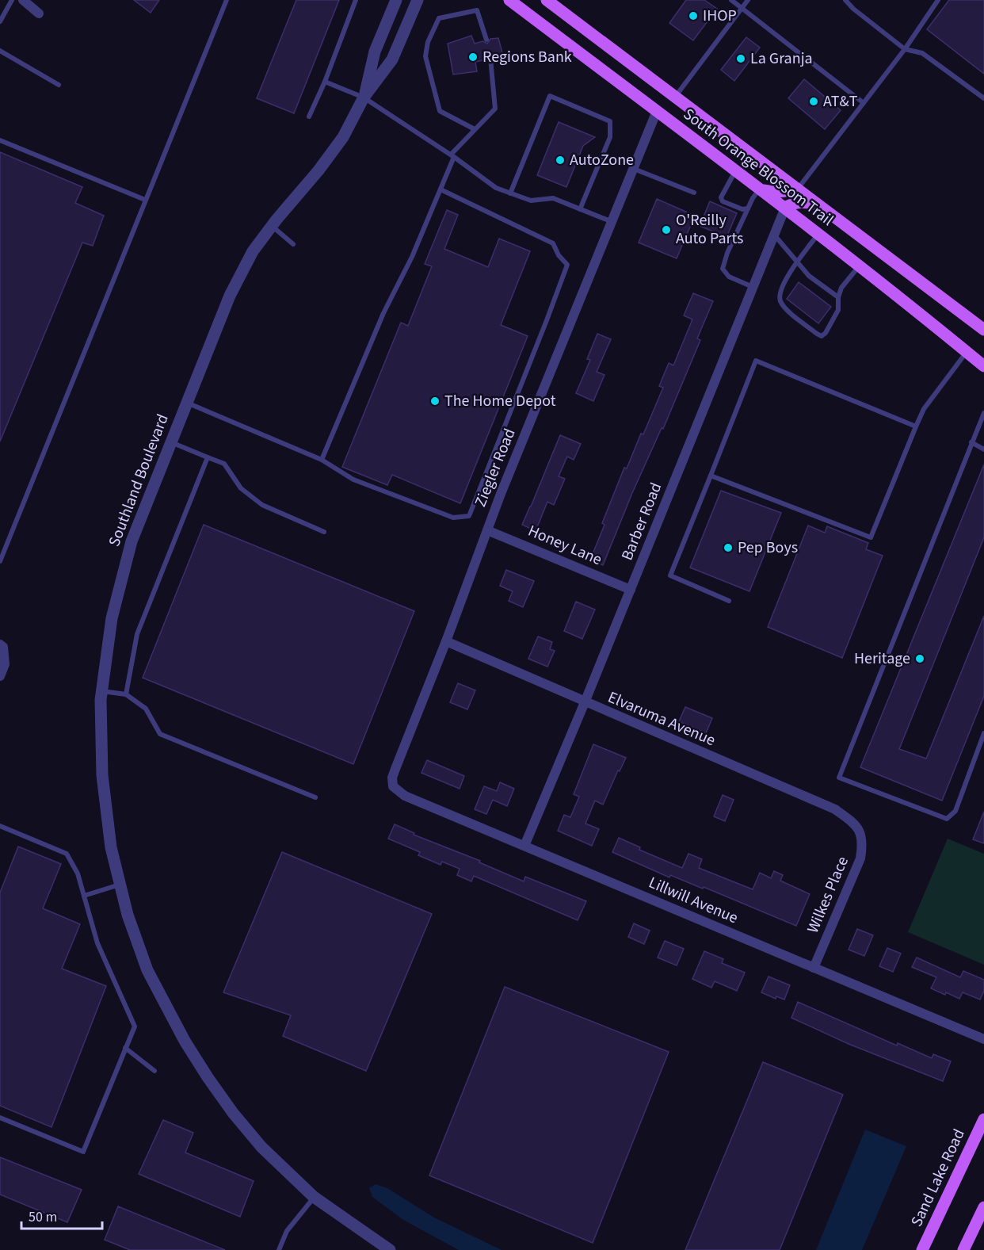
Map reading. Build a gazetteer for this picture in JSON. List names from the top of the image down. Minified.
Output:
{"streets":{"main road":["South Orange Blossom Trail","Sand Lake Road"],"street":["Ziegler Road","Southland Boulevard","Barber Road","Honey Lane","Elvaruma Avenue","Wilkes Place","Lillwill Avenue"]},"crossings":[["South Orange Blossom Trail","Ziegler Road"],["South Orange Blossom Trail","Barber Road"],["Ziegler Road","Honey Lane"],["Ziegler Road","Elvaruma Avenue"],["Ziegler Road","Lillwill Avenue"],["Barber Road","Honey Lane"],["Barber Road","Elvaruma Avenue"],["Barber Road","Lillwill Avenue"],["Elvaruma Avenue","Wilkes Place"],["Wilkes Place","Lillwill Avenue"]],"places":["IHOP","Regions Bank","La Granja","AT&T","AutoZone","O'Reilly Auto Parts","The Home Depot","Pep Boys","Heritage"],"scale_bar":"50 m"}
